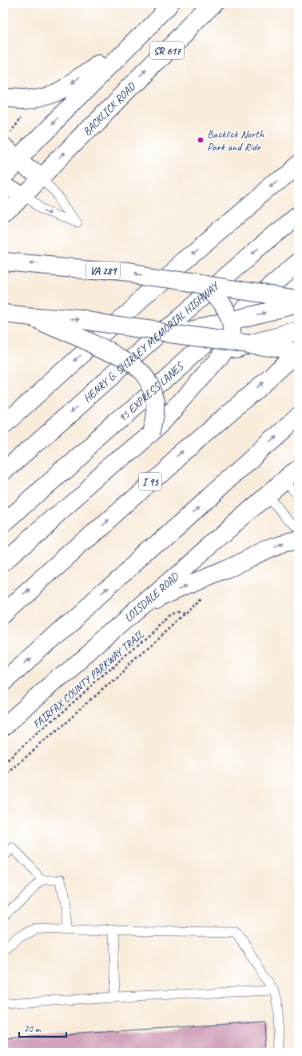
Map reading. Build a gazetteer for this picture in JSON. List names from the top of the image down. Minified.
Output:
{"streets":{"main road":["SR 617","BACKLICK ROAD","VA 289","HENRY G. SHIRLEY MEMORIAL HIGHWAY","95 EXPRESS LANES","I 95","LOISDALE ROAD"],"path":["FAIRFAX COUNTY PARKWAY TRAIL"]},"places":["Backlick North Park and Ride"],"scale_bar":"20 m"}
